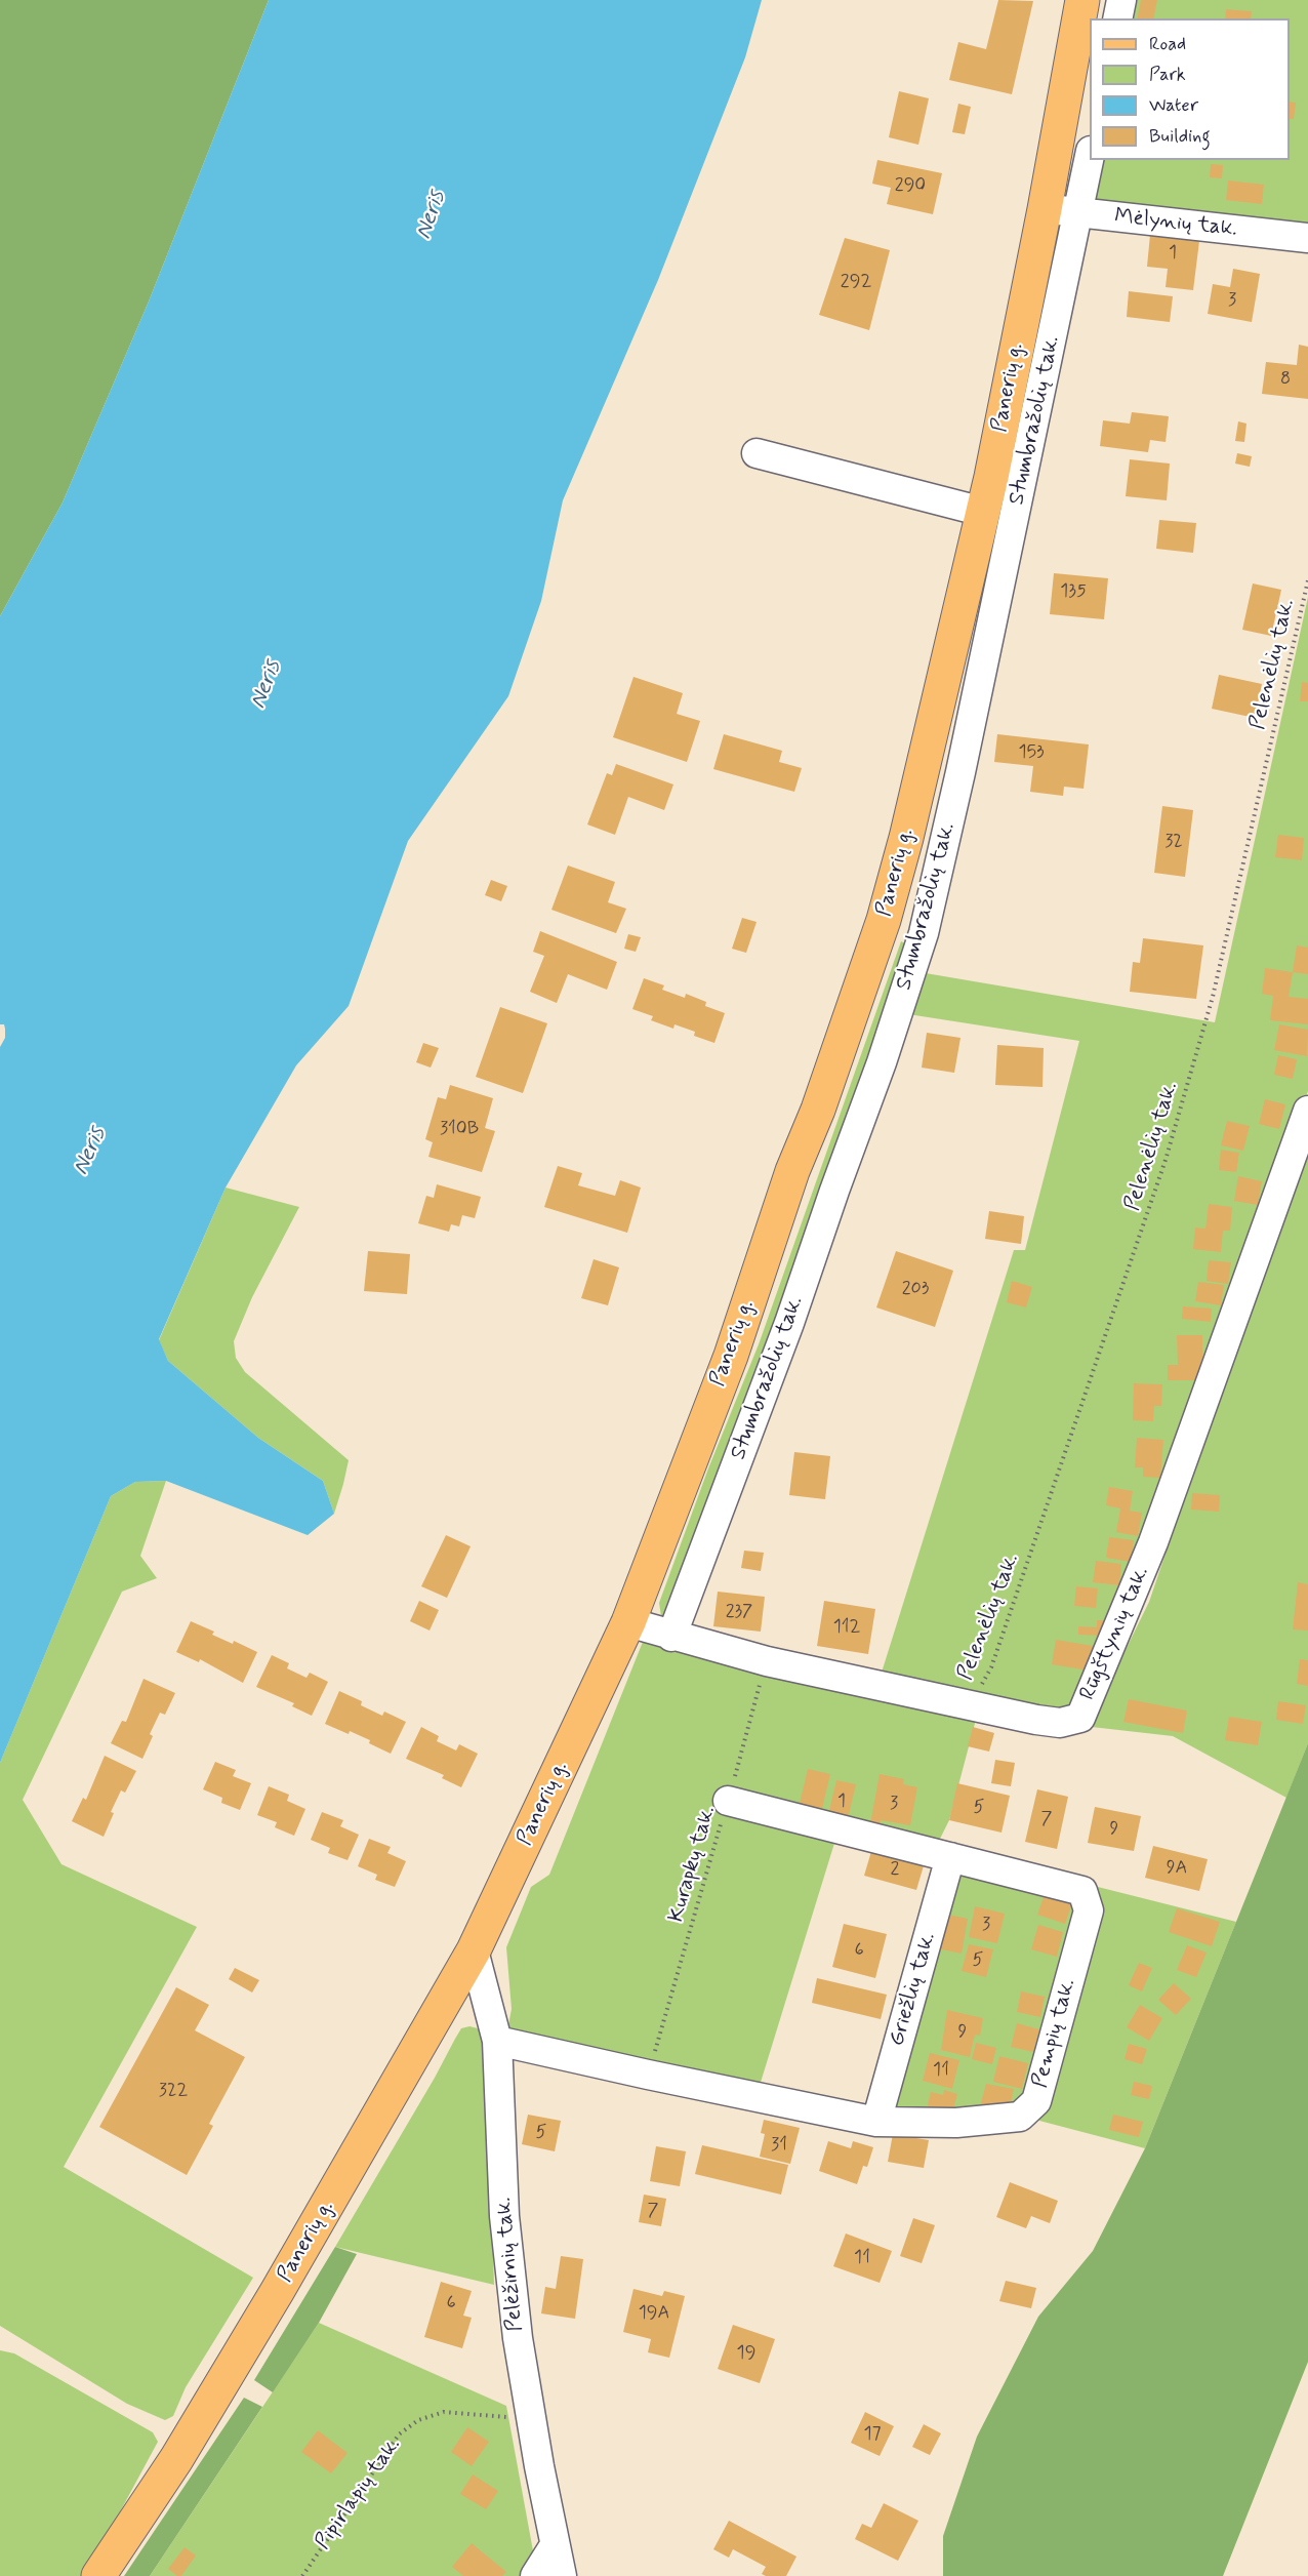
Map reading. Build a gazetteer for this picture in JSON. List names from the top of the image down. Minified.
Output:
{"streets":{"main road":["Panerių g."],"street":["Mėlynių tak.","Stumbražolių tak.","Rūgštynių tak.","Griežlių tak.","Pempių tak.","Pelėžirnių tak."],"path":["Pelenėlių tak.","Kurapkų tak.","Pipirlapių tak."]},"crossings":[["Mėlynių tak.","Panerių g."],["Mėlynių tak.","Stumbražolių tak."],["Panerių g.","Rūgštynių tak."],["Panerių g.","Pelėžirnių tak."],["Stumbražolių tak.","Rūgštynių tak."],["Pelenėlių tak.","Rūgštynių tak."],["Rūgštynių tak.","Kurapkų tak."],["Kurapkų tak.","Pempių tak."],["Griežlių tak.","Pempių tak."],["Pempių tak.","Pelėžirnių tak."],["Pelėžirnių tak.","Pipirlapių tak."]],"water":["Neris"],"house_numbers":["290","1","292","3","8","135","153","32","310B","203","237","112","1","3","5","7","9","9A","2","3","6","5","9","11","322","5","31","7","11","6","19A","19","17"],"legend":["Road","Park","Water","Building"]}
